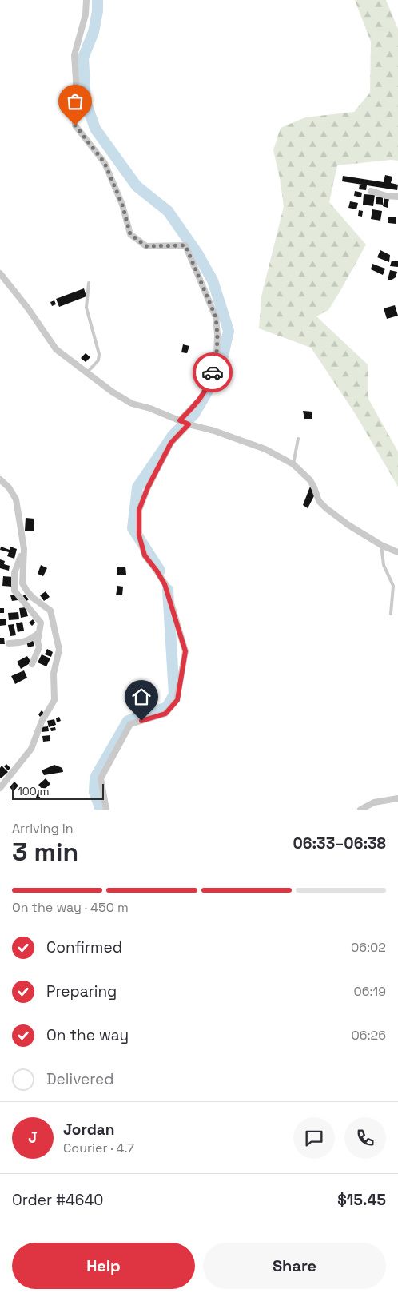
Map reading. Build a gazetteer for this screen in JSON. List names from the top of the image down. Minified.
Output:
{"scale_bar":"100 m","page":{"scale":"100 m","heading":["3 min","Arriving in","06:33–06:38"],"panel":["Jordan","Courier · 4.7","Order #4640","$15.45"],"bar":"On the way · 450 m","list":[["Confirmed","06:02"],["Preparing","06:19"],["On the way","06:26"],"Delivered"],"round":"J","buttons":["Help","Share"]}}
